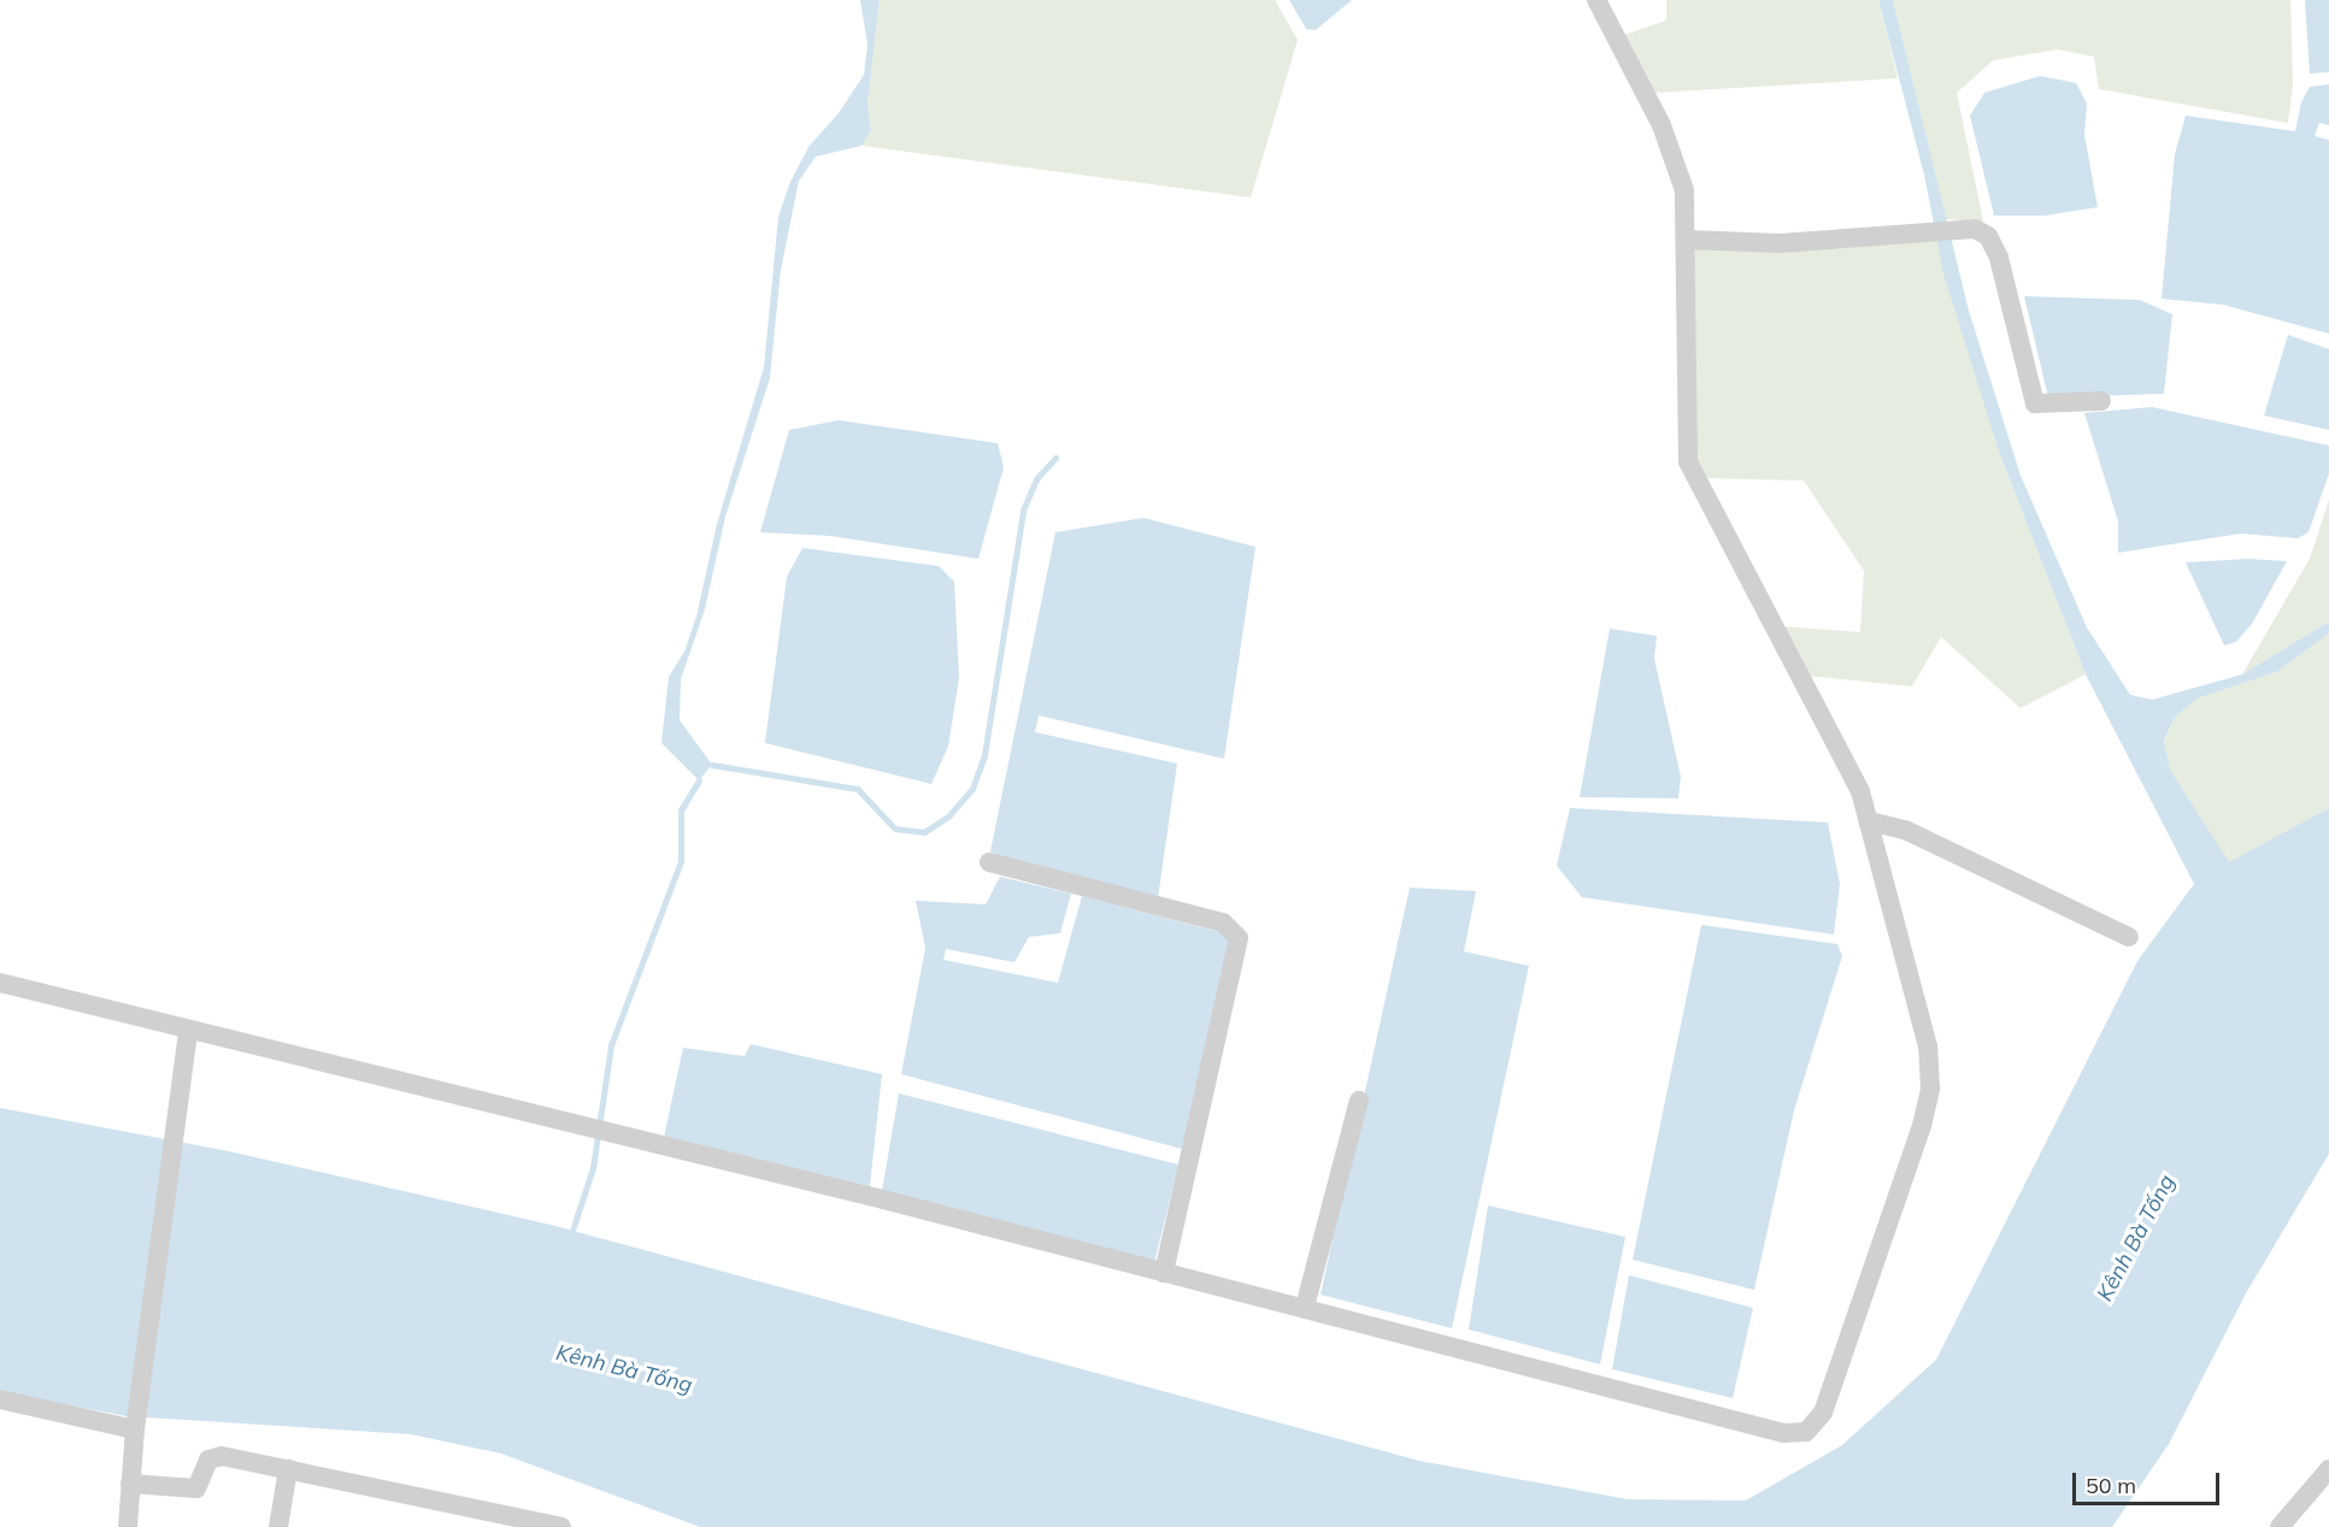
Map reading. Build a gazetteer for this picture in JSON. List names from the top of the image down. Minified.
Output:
{"water":["Kênh Bà Tống"],"scale_bar":"50 m"}
